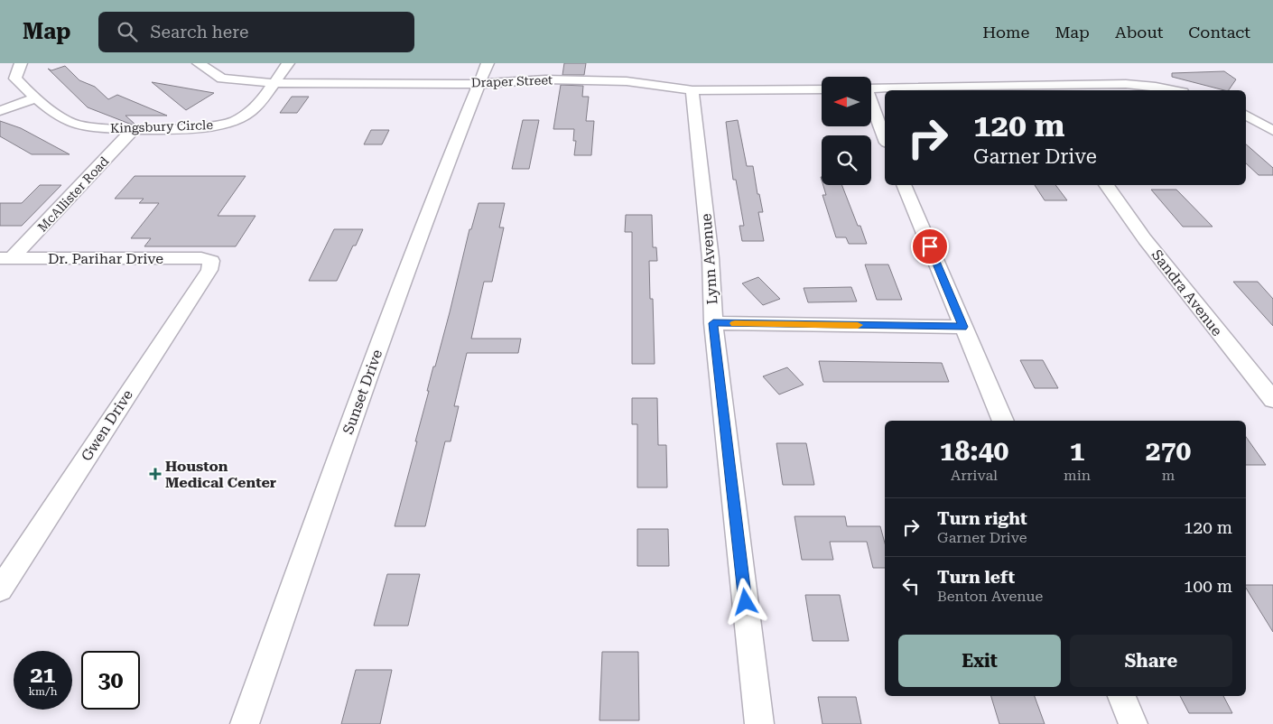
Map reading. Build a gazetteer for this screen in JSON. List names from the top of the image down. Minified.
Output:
{"streets":{"street":["Draper Street","Kingsbury Circle","McAllister Road","Dr. Parihar Drive","Lynn Avenue","Sandra Avenue","Sunset Drive","Gwen Drive"]},"crossings":[["Draper Street","Kingsbury Circle"],["Draper Street","Lynn Avenue"],["Draper Street","Sunset Drive"],["Kingsbury Circle","McAllister Road"],["McAllister Road","Dr. Parihar Drive"],["Dr. Parihar Drive","Gwen Drive"]],"places":{"health":["Houston Medical Center"]},"north":"left","page":{"header":"Map","search":"Search here","nav":["Home","Map","About","Contact"],"turn":["120 m","Garner Drive"],"eta":["18:40","Arrival","1","min","270","m"],"list":[{"name":"Turn right","note":"Garner Drive","value":"120 m"},{"name":"Turn left","note":"Benton Avenue","value":"100 m"}],"buttons":["Exit","Share"],"speed":"21 km/h","limit":"30"}}
